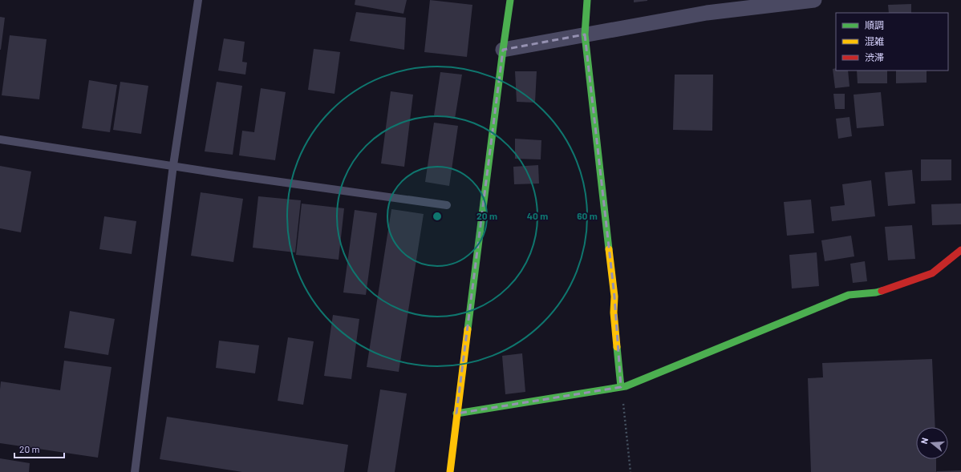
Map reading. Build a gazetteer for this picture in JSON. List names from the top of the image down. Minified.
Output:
{"legend":["順調","混雑","渋滞"],"scale_bar":"20 m","north":"left","rings":["20 m","40 m","60 m"]}
